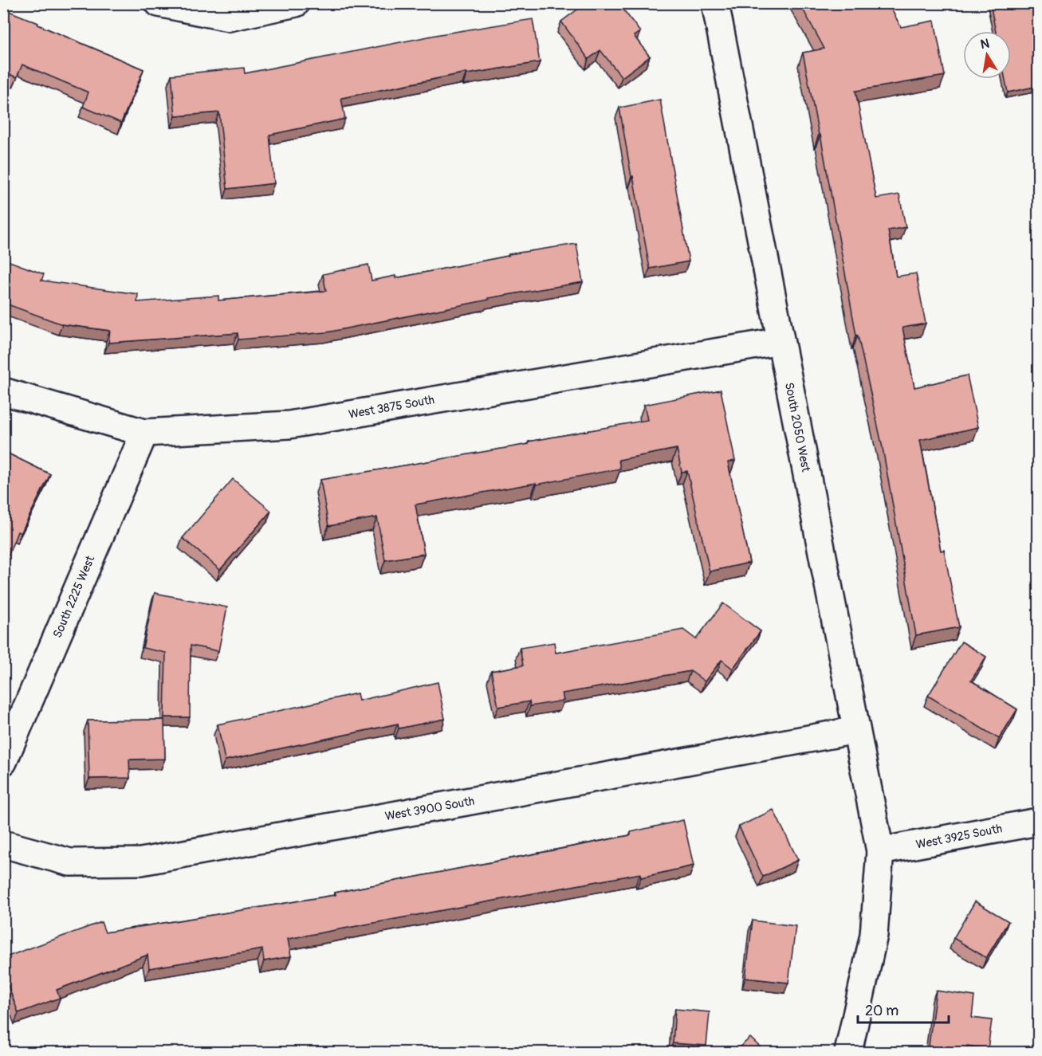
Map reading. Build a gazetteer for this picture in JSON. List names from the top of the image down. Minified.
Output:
{"streets":{"street":["West 3875 South","South 2050 West","South 2225 West","West 3900 South","West 3925 South"]},"crossings":[["West 3875 South","South 2050 West"],["West 3875 South","South 2225 West"],["South 2050 West","West 3900 South"],["South 2050 West","West 3925 South"]],"scale_bar":"20 m","north":"top"}
